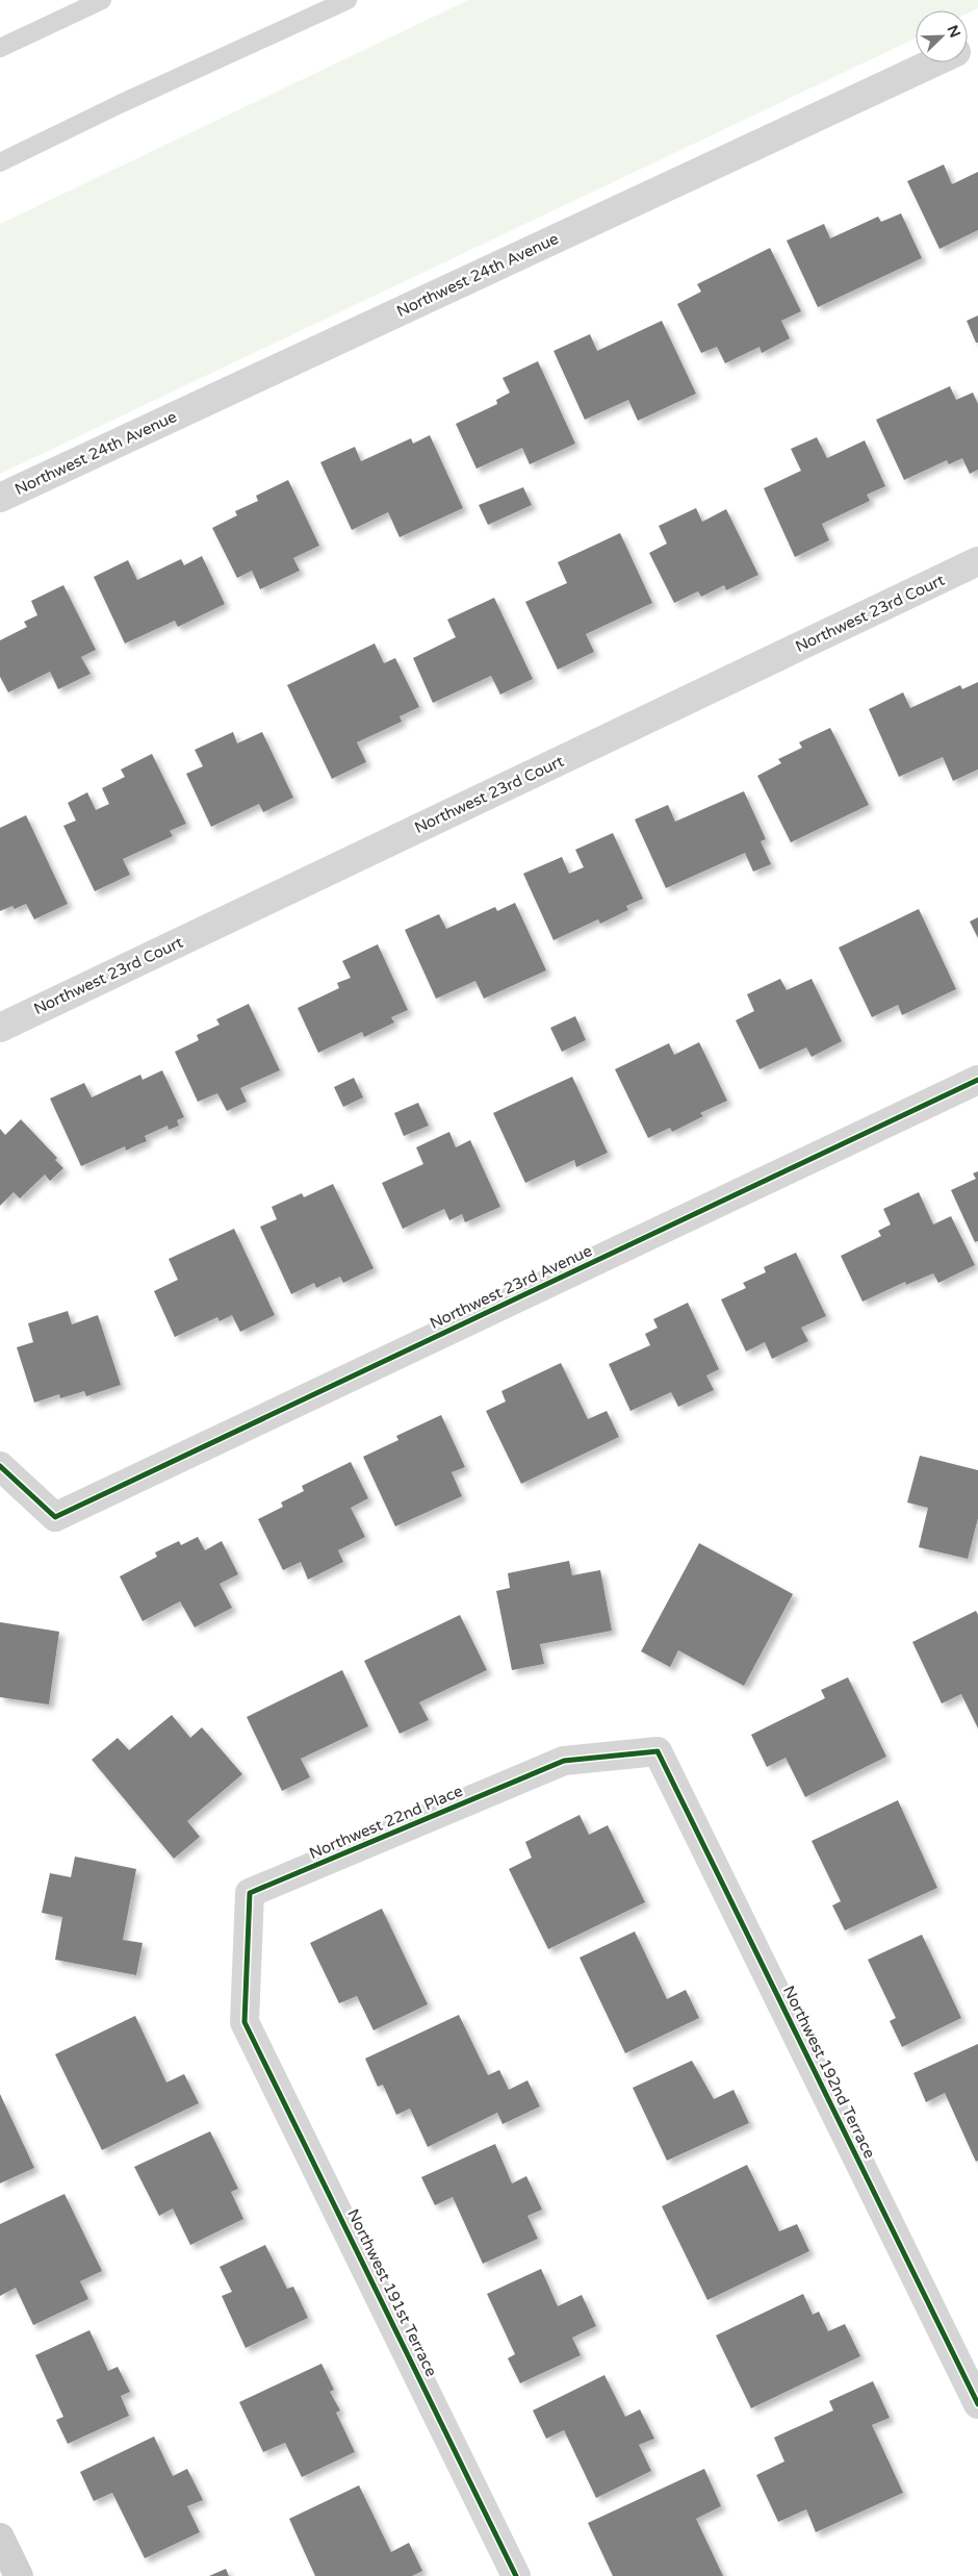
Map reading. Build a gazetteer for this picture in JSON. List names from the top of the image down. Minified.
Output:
{"streets":{"street":["Northwest 24th Avenue","Northwest 23rd Court","Northwest 23rd Avenue","Northwest 22nd Place","Northwest 192nd Terrace","Northwest 191st Terrace"]},"crossings":[["Northwest 22nd Place","Northwest 192nd Terrace"],["Northwest 22nd Place","Northwest 191st Terrace"]],"north":"top right"}
